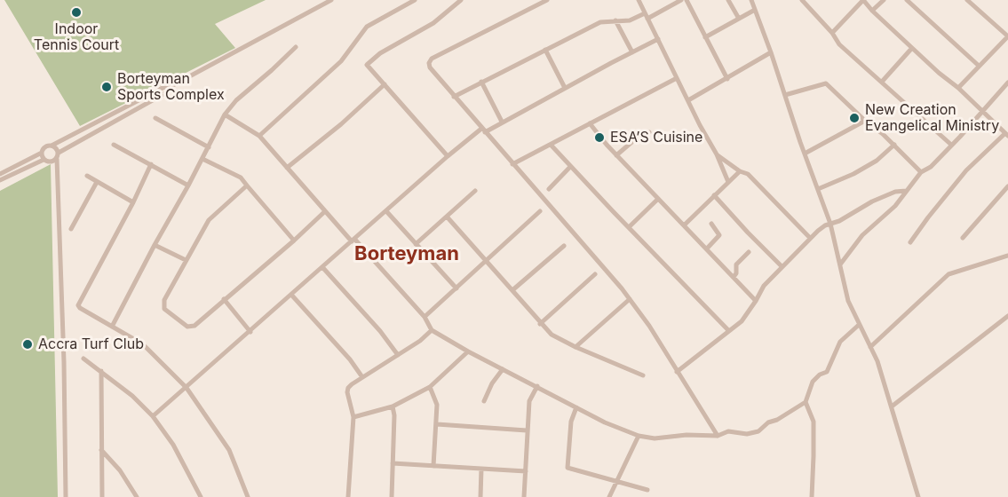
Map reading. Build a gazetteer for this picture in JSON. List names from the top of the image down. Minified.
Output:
{"districts":["Borteyman"],"places":["Indoor Tennis Court","Borteyman Sports Complex","New Creation Evangelical Ministry","ESA’S Cuisine","Accra Turf Club"]}
